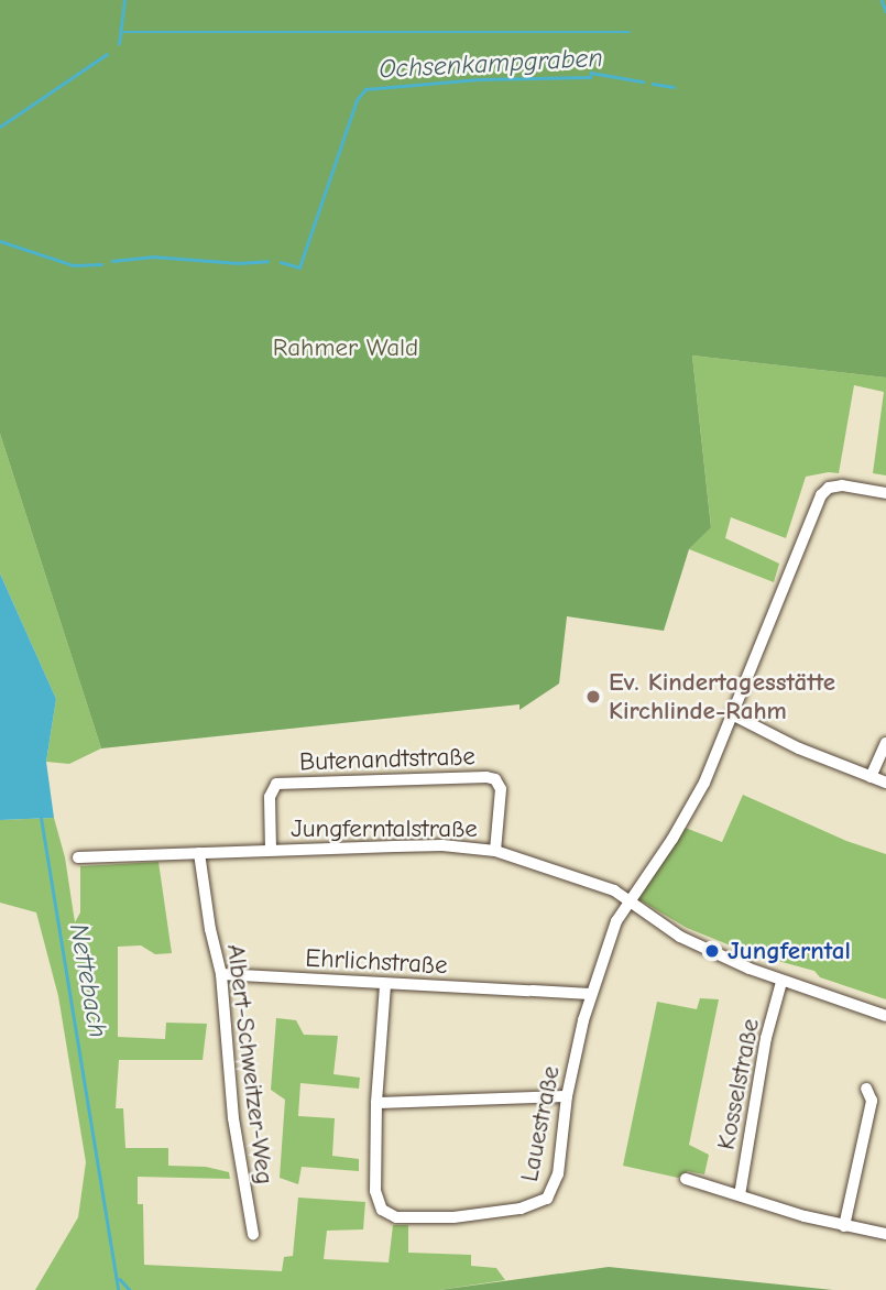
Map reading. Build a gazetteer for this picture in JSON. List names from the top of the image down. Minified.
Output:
{"streets":{"street":["Butenandtstraße","Jungferntalstraße","Ehrlichstraße","Albert-Schweitzer-Weg","Kosselstraße","Lauestraße"]},"crossings":[["Butenandtstraße","Jungferntalstraße"],["Jungferntalstraße","Albert-Schweitzer-Weg"],["Jungferntalstraße","Kosselstraße"],["Jungferntalstraße","Lauestraße"],["Ehrlichstraße","Albert-Schweitzer-Weg"],["Ehrlichstraße","Lauestraße"]],"water":["Ochsenkampgraben","Nettebach"],"parks":["Rahmer Wald"],"places":["Ev. Kindertagesstätte Kirchlinde-Rahm","Jungferntal"]}
